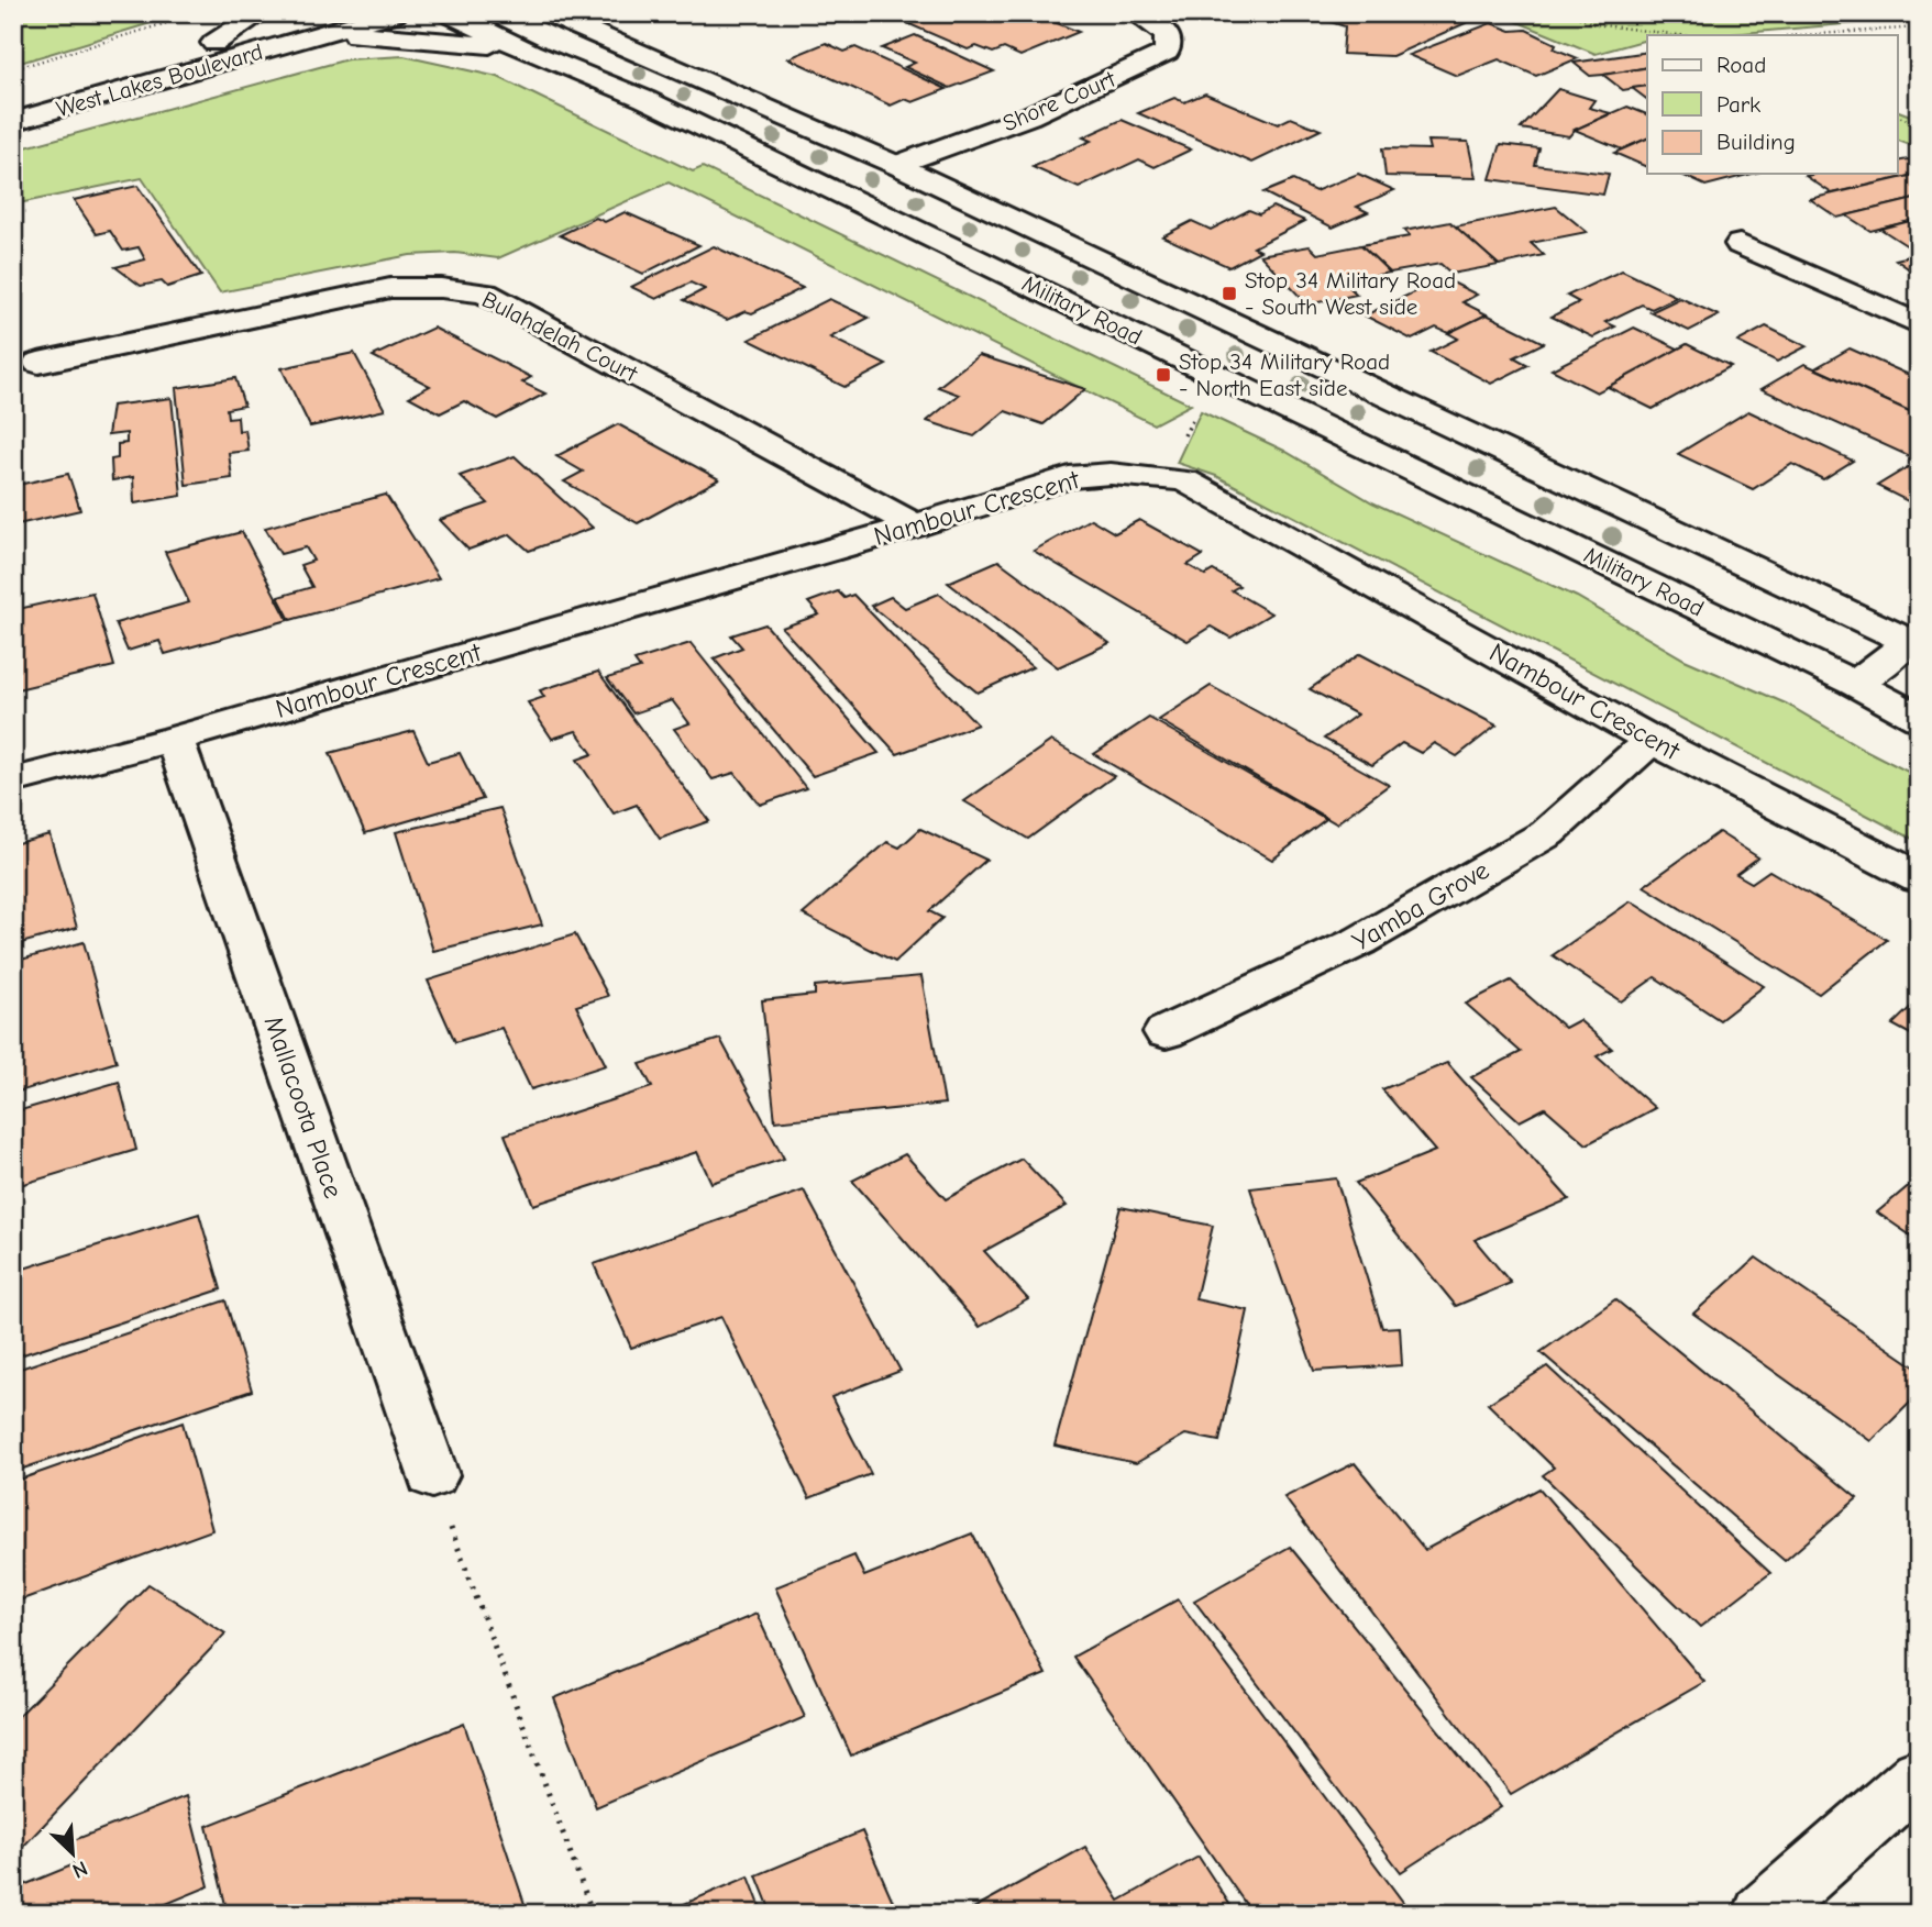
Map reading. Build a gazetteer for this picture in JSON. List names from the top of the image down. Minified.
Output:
{"streets":{"street":["West Lakes Boulevard","Shore Court","Military Road","Bulahdelah Court","Nambour Crescent","Yamba Grove","Mallacoota Place"]},"crossings":[["Shore Court","Military Road"],["Bulahdelah Court","Nambour Crescent"],["Nambour Crescent","Yamba Grove"],["Nambour Crescent","Mallacoota Place"]],"places":{"transit":["Stop 34 Military Road - South West side","Stop 34 Military Road - North East side"]},"legend":["Road","Park","Building"],"north":"bottom right"}
